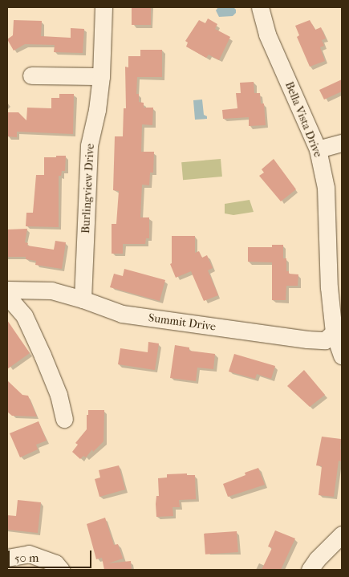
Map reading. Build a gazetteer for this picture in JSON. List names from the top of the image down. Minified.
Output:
{"streets":{"street":["Bella Vista Drive","Burlingview Drive","Summit Drive"]},"crossings":[["Bella Vista Drive","Summit Drive"],["Burlingview Drive","Summit Drive"]],"scale_bar":"50 m"}
